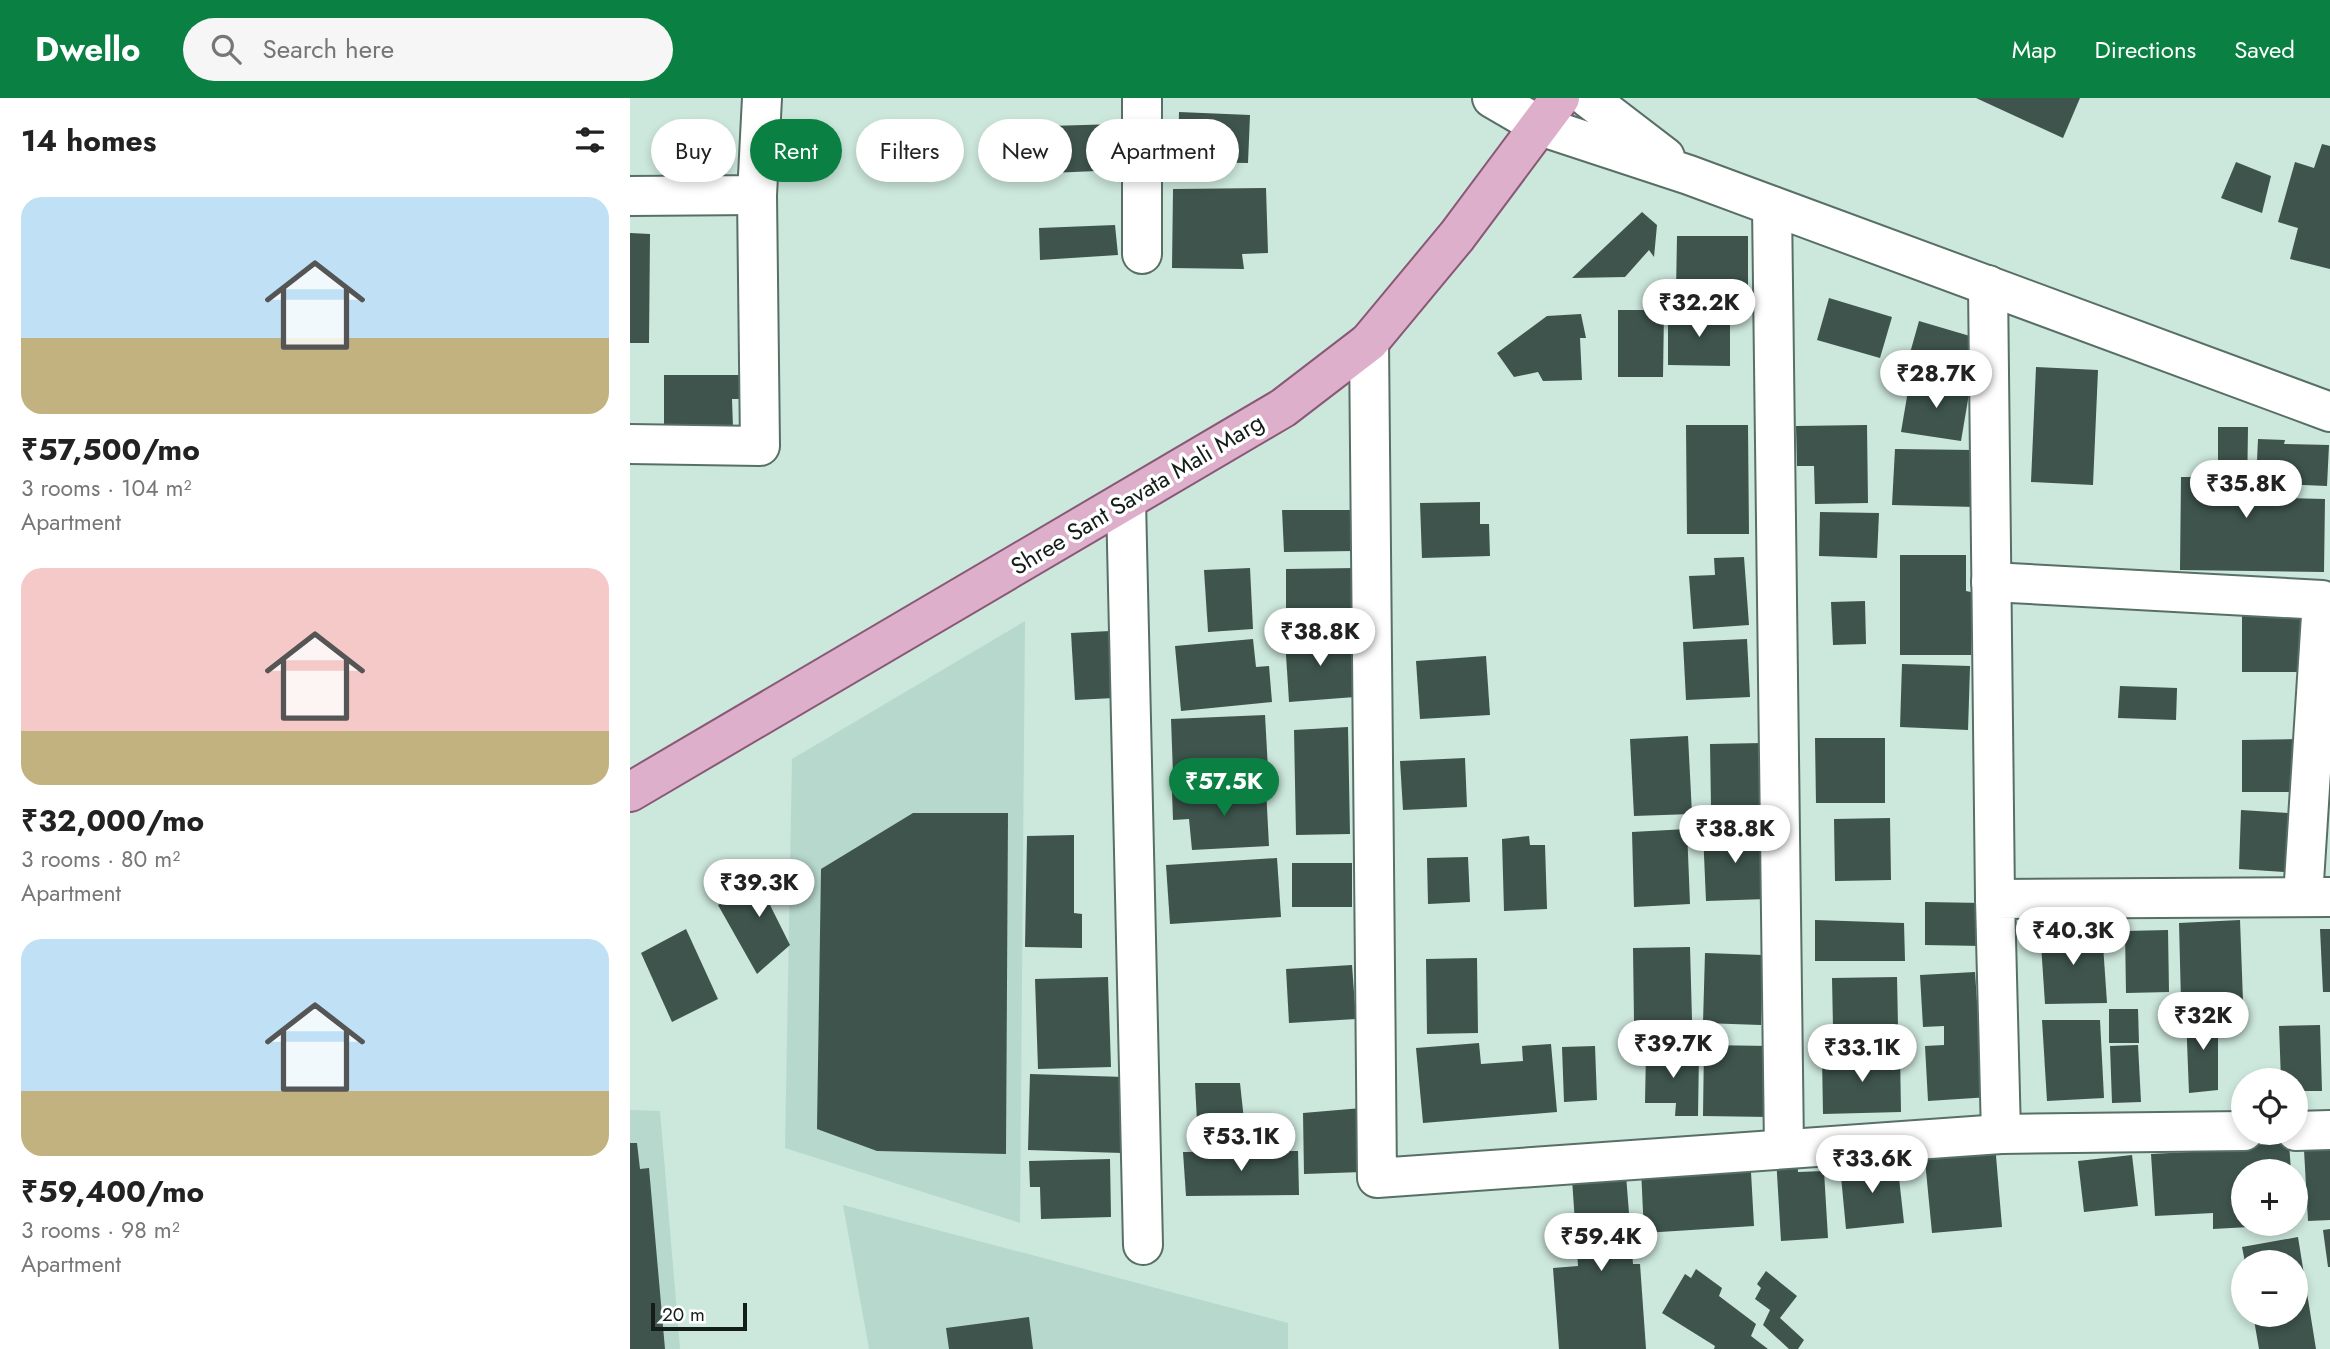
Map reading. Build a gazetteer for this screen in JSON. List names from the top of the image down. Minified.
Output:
{"streets":{"main road":["Shree Sant Savata Mali Marg"]},"scale_bar":"20 m","page":{"header":"Dwello","search":"Search here","nav":["Map","Directions","Saved"],"heading":"14 homes","chip":["Buy","Rent","Filters","New","Apartment"],"list":[{"name":"₹57,500/mo","note":"3 rooms · 104 m² · Apartment"},{"name":"₹32,000/mo","note":"3 rooms · 80 m² · Apartment"},{"name":"₹59,400/mo","note":"3 rooms · 98 m² · Apartment"}],"price":["₹32.2K","₹28.7K","₹35.8K","₹38.8K","₹57.5K","₹38.8K","₹39.3K","₹40.3K","₹32K","₹39.7K","₹33.1K","₹53.1K","₹33.6K","₹59.4K"],"map_buttons":["+","−"],"scale":"20 m"}}
